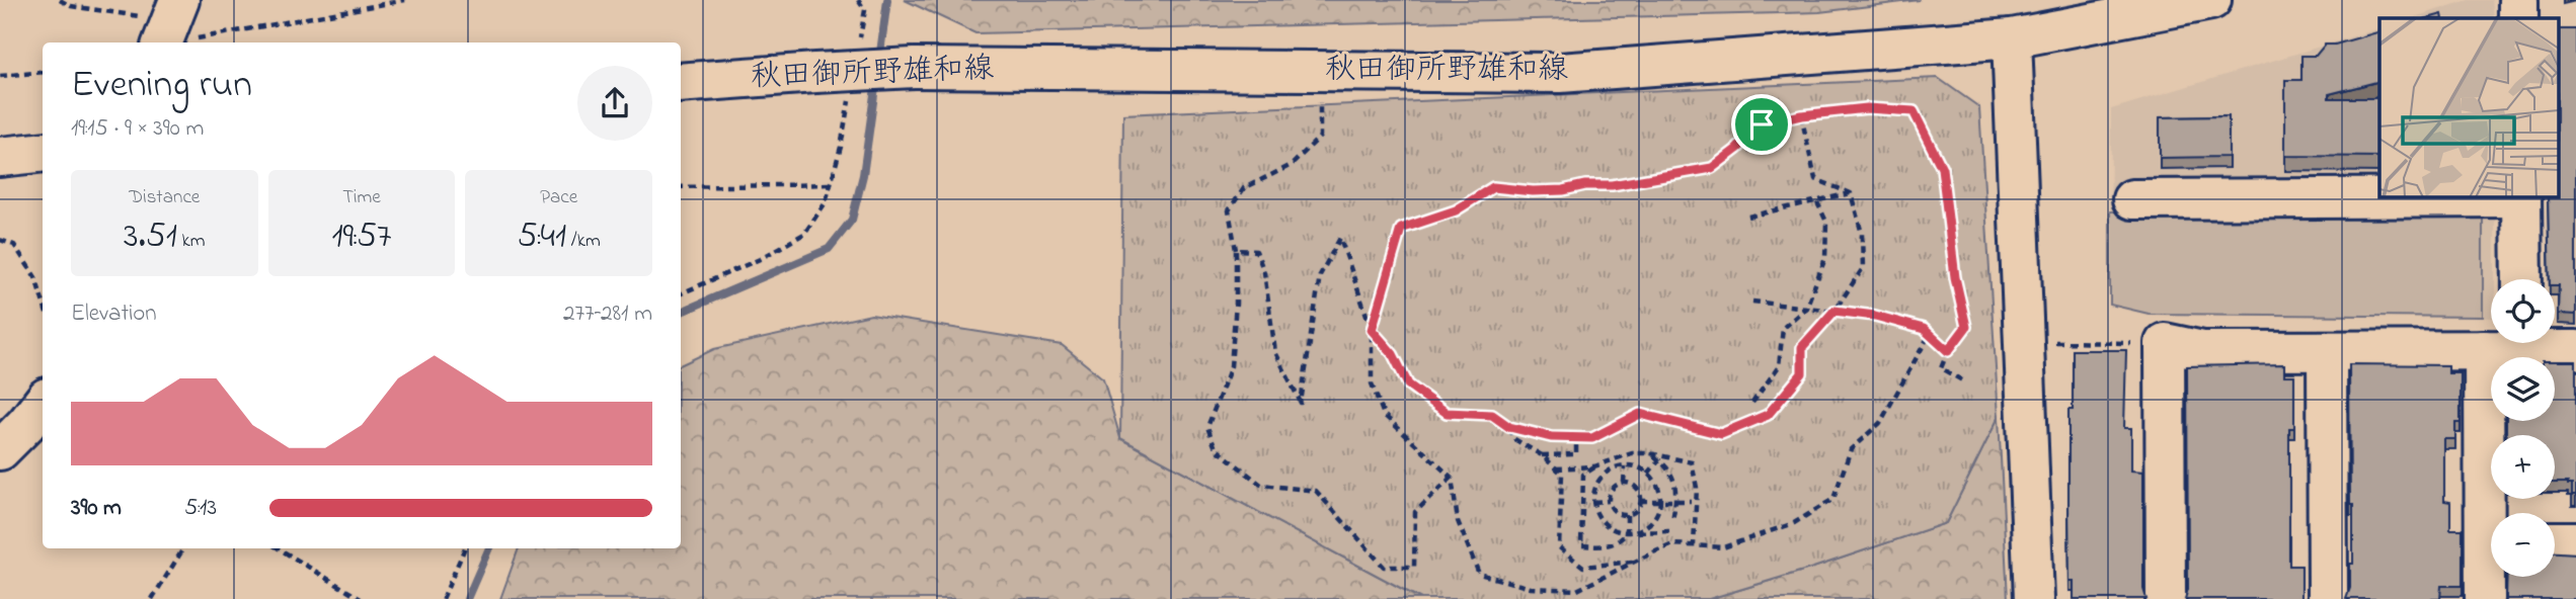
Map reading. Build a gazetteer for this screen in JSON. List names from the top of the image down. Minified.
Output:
{"streets":{"street":["秋田御所野雄和線"]},"page":{"heading":["Evening run","19:15 · 9 × 390 m"],"stats":[["Distance","3.51 km"],["Time","19:57"],["Pace","5:41 /km"]],"map_buttons":["+","−"],"chart":["Elevation","277–281 m"],"list":[{"name":"390 m","note":"5:13"}]}}
